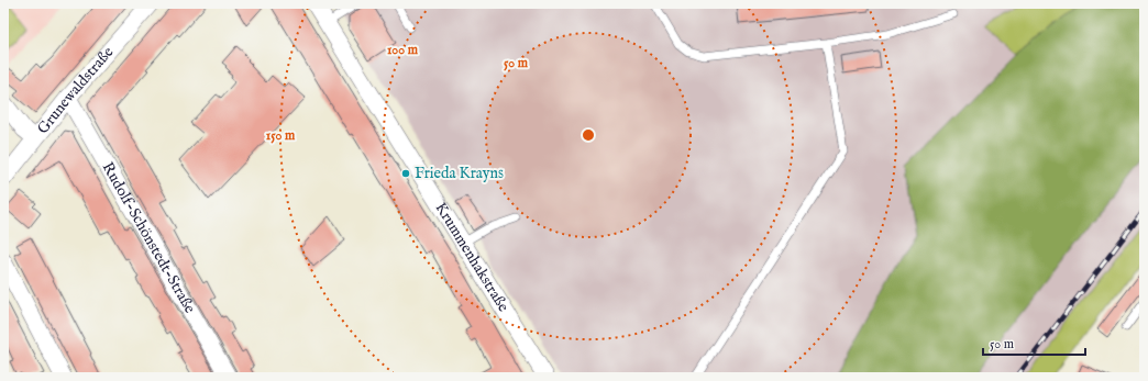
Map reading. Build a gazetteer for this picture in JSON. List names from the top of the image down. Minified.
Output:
{"streets":{"street":["Grunewaldstraße","Rudolf-Schönstedt-Straße","Krummenhakstraße"]},"crossings":[["Grunewaldstraße","Rudolf-Schönstedt-Straße"]],"places":["Frieda Krayns"],"scale_bar":"50 m","rings":["100 m","50 m","150 m"]}
